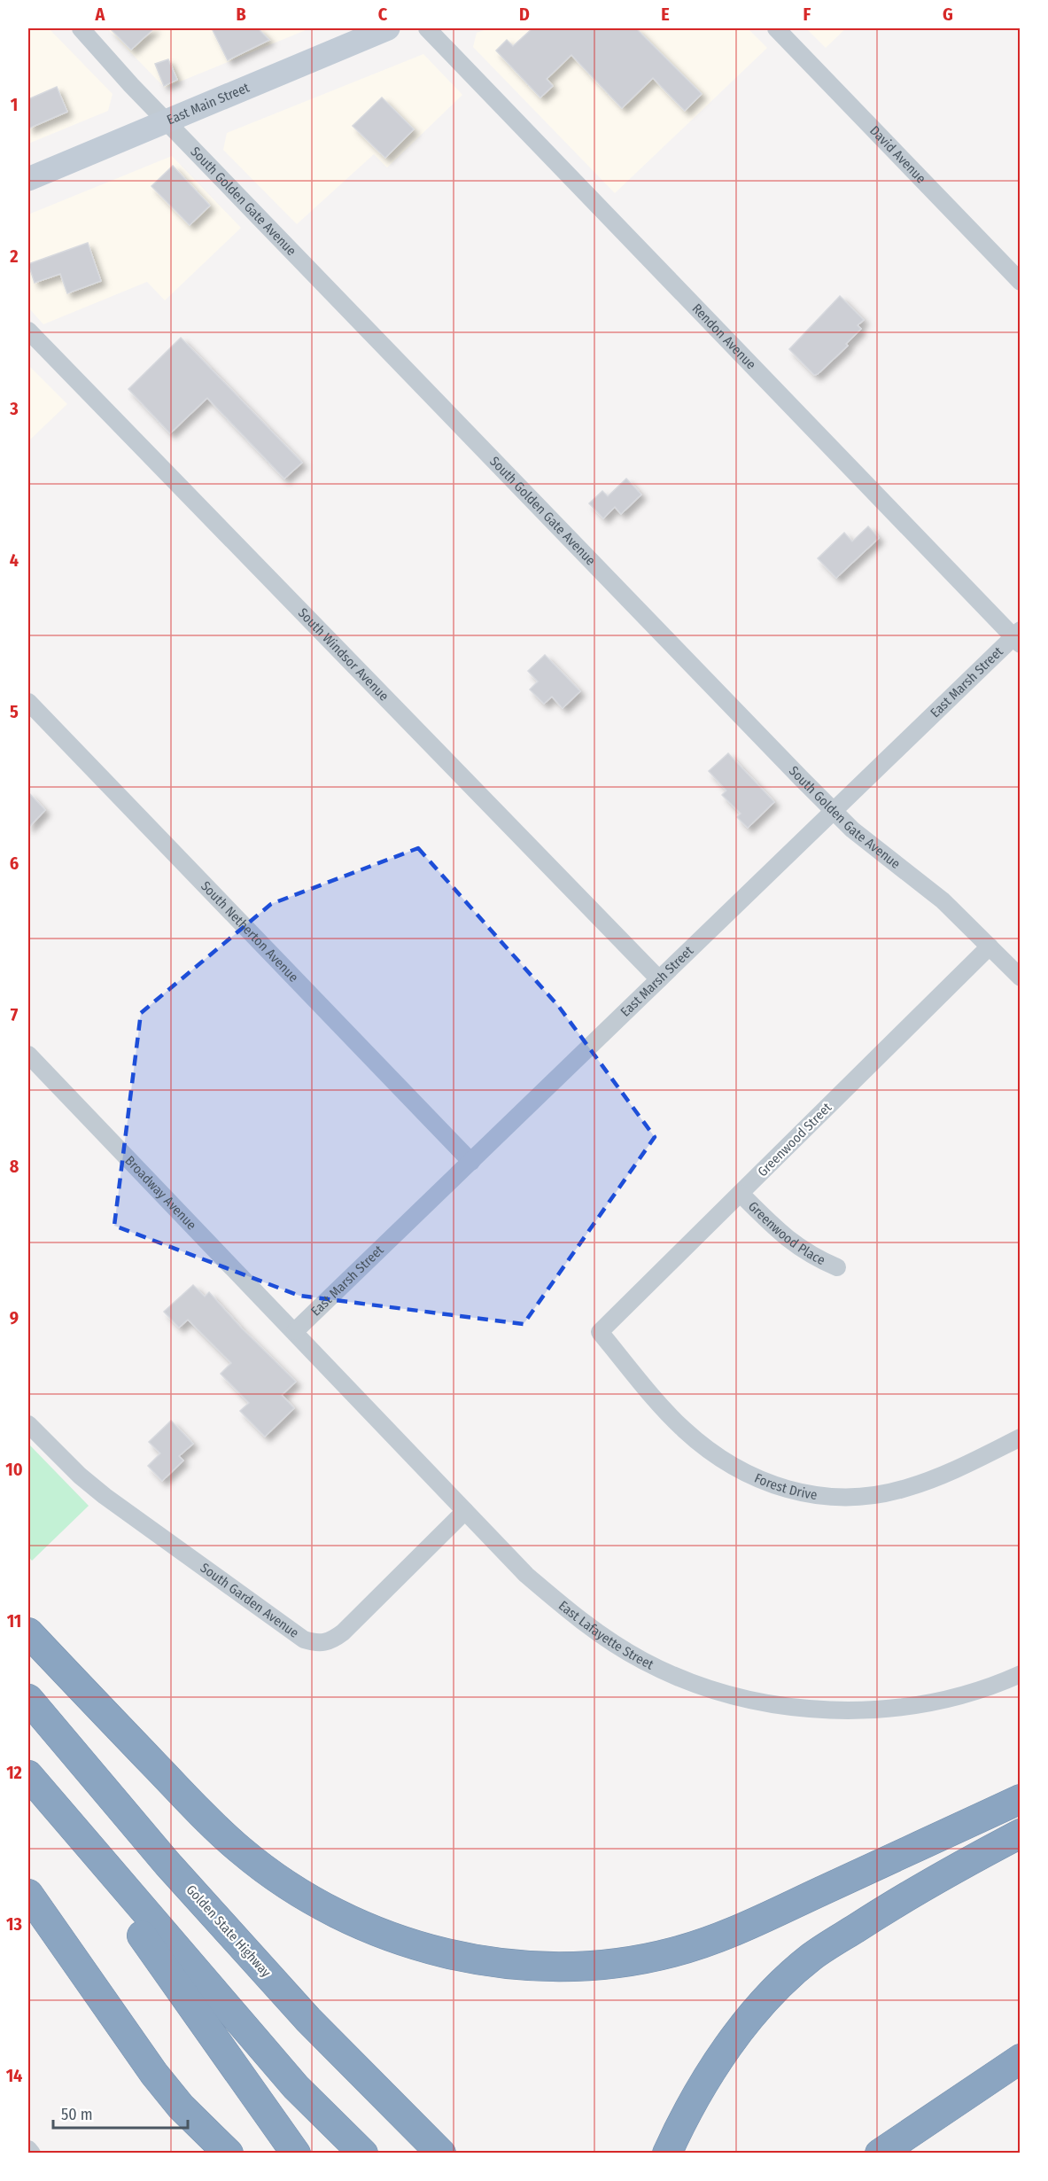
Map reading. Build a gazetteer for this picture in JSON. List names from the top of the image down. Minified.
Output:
{"streets":{"highway":["Golden State Highway"],"main road":["East Main Street"],"street":["David Avenue","South Golden Gate Avenue","Rendon Avenue","South Windsor Avenue","East Marsh Street","South Netherton Avenue","Greenwood Street","Broadway Avenue","Greenwood Place","Forest Drive","South Garden Avenue","East Lafayette Street"]},"crossings":[["East Main Street","South Golden Gate Avenue"],["South Golden Gate Avenue","East Marsh Street"],["South Golden Gate Avenue","Greenwood Street"],["Rendon Avenue","East Marsh Street"],["South Windsor Avenue","East Marsh Street"],["East Marsh Street","South Netherton Avenue"],["East Marsh Street","Broadway Avenue"],["East Marsh Street","East Lafayette Street"],["Greenwood Street","Greenwood Place"],["Greenwood Street","Forest Drive"],["Broadway Avenue","East Lafayette Street"],["South Garden Avenue","East Lafayette Street"]],"scale_bar":"50 m","grid":{"columns":["A","B","C","D","E","F","G"],"rows":["1","2","3","4","5","6","7","8","9","10","11","12","13","14"]}}
